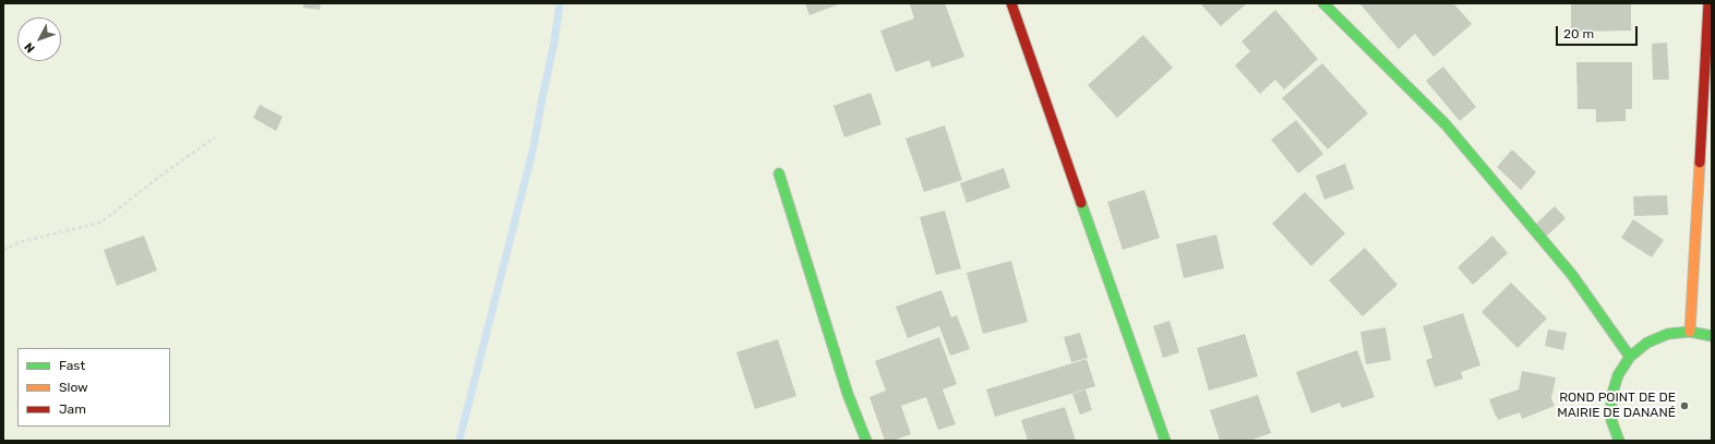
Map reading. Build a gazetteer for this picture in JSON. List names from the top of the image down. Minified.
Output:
{"places":["ROND POINT DE DE MAIRIE DE DANANÉ"],"legend":["Fast","Slow","Jam"],"scale_bar":"20 m","north":"bottom left"}
